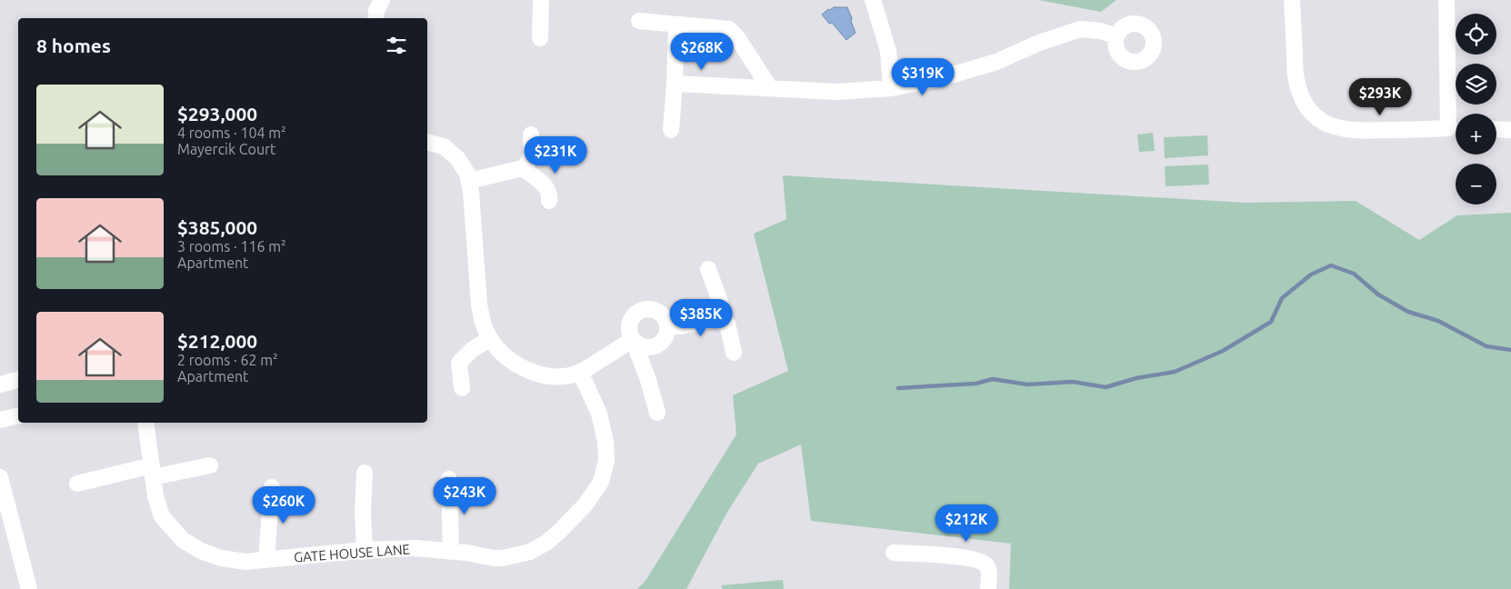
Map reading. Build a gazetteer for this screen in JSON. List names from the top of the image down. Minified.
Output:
{"streets":{"street":["GATE HOUSE LANE"]},"page":{"map_buttons":["+","−"],"heading":"8 homes","price":["$268K","$319K","$293K","$231K","$385K","$243K","$260K","$212K"],"list":[{"name":"$293,000","note":"4 rooms · 104 m² · Mayercik Court"},{"name":"$385,000","note":"3 rooms · 116 m² · Apartment"},{"name":"$212,000","note":"2 rooms · 62 m² · Apartment"}]}}
